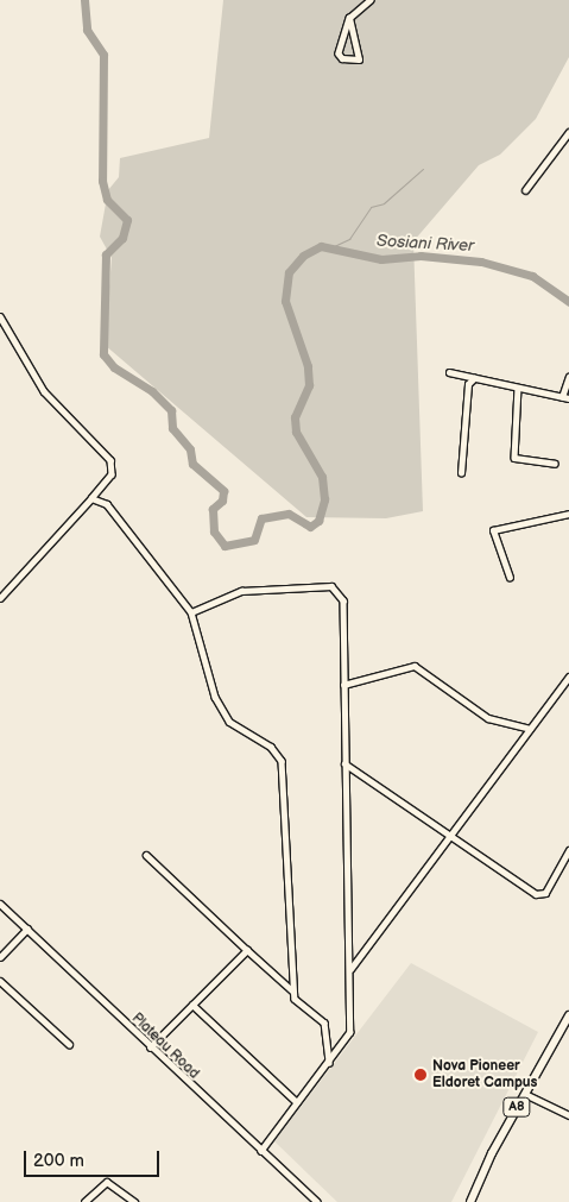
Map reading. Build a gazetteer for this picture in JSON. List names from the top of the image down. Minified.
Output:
{"streets":{"highway":["A8"],"street":["Plateau Road"]},"water":["Sosiani River"],"places":["Nova Pioneer Eldoret Campus"],"scale_bar":"200 m"}
